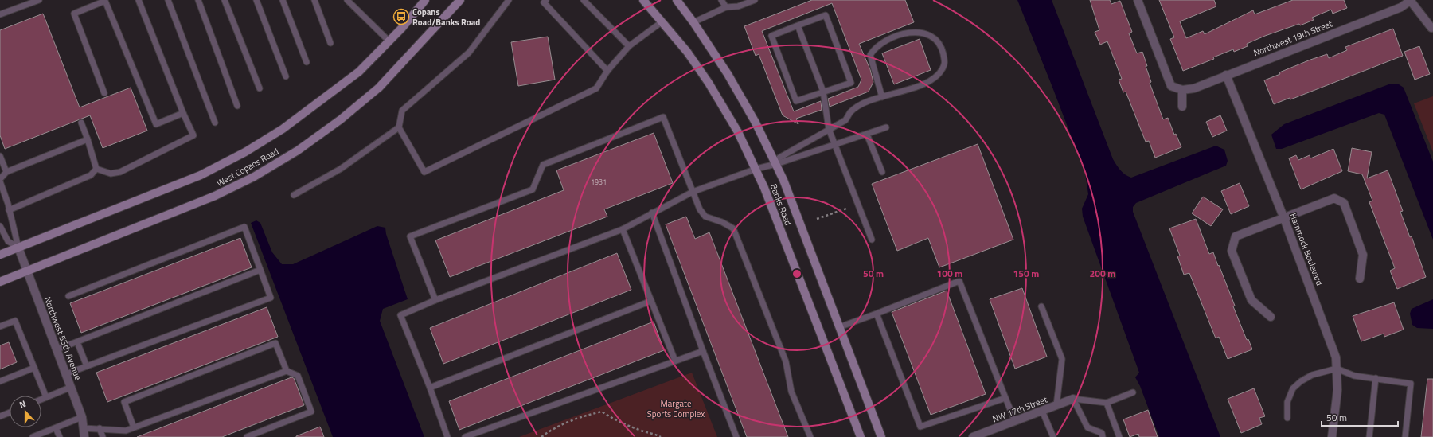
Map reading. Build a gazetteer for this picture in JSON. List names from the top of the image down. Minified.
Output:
{"streets":{"main road":["West Copans Road","Banks Road"],"street":["Northwest 19th Street","Hammock Boulevard","Northwest 55th Avenue","NW 17th Street"]},"crossings":[["Northwest 19th Street","Hammock Boulevard"],["West Copans Road","Northwest 55th Avenue"]],"parks":["Margate Sports Complex"],"places":{"bus stop":["Copans Road/Banks Road"]},"house_numbers":["1931"],"scale_bar":"50 m","north":"top","rings":["50 m","100 m","150 m","200 m"]}
